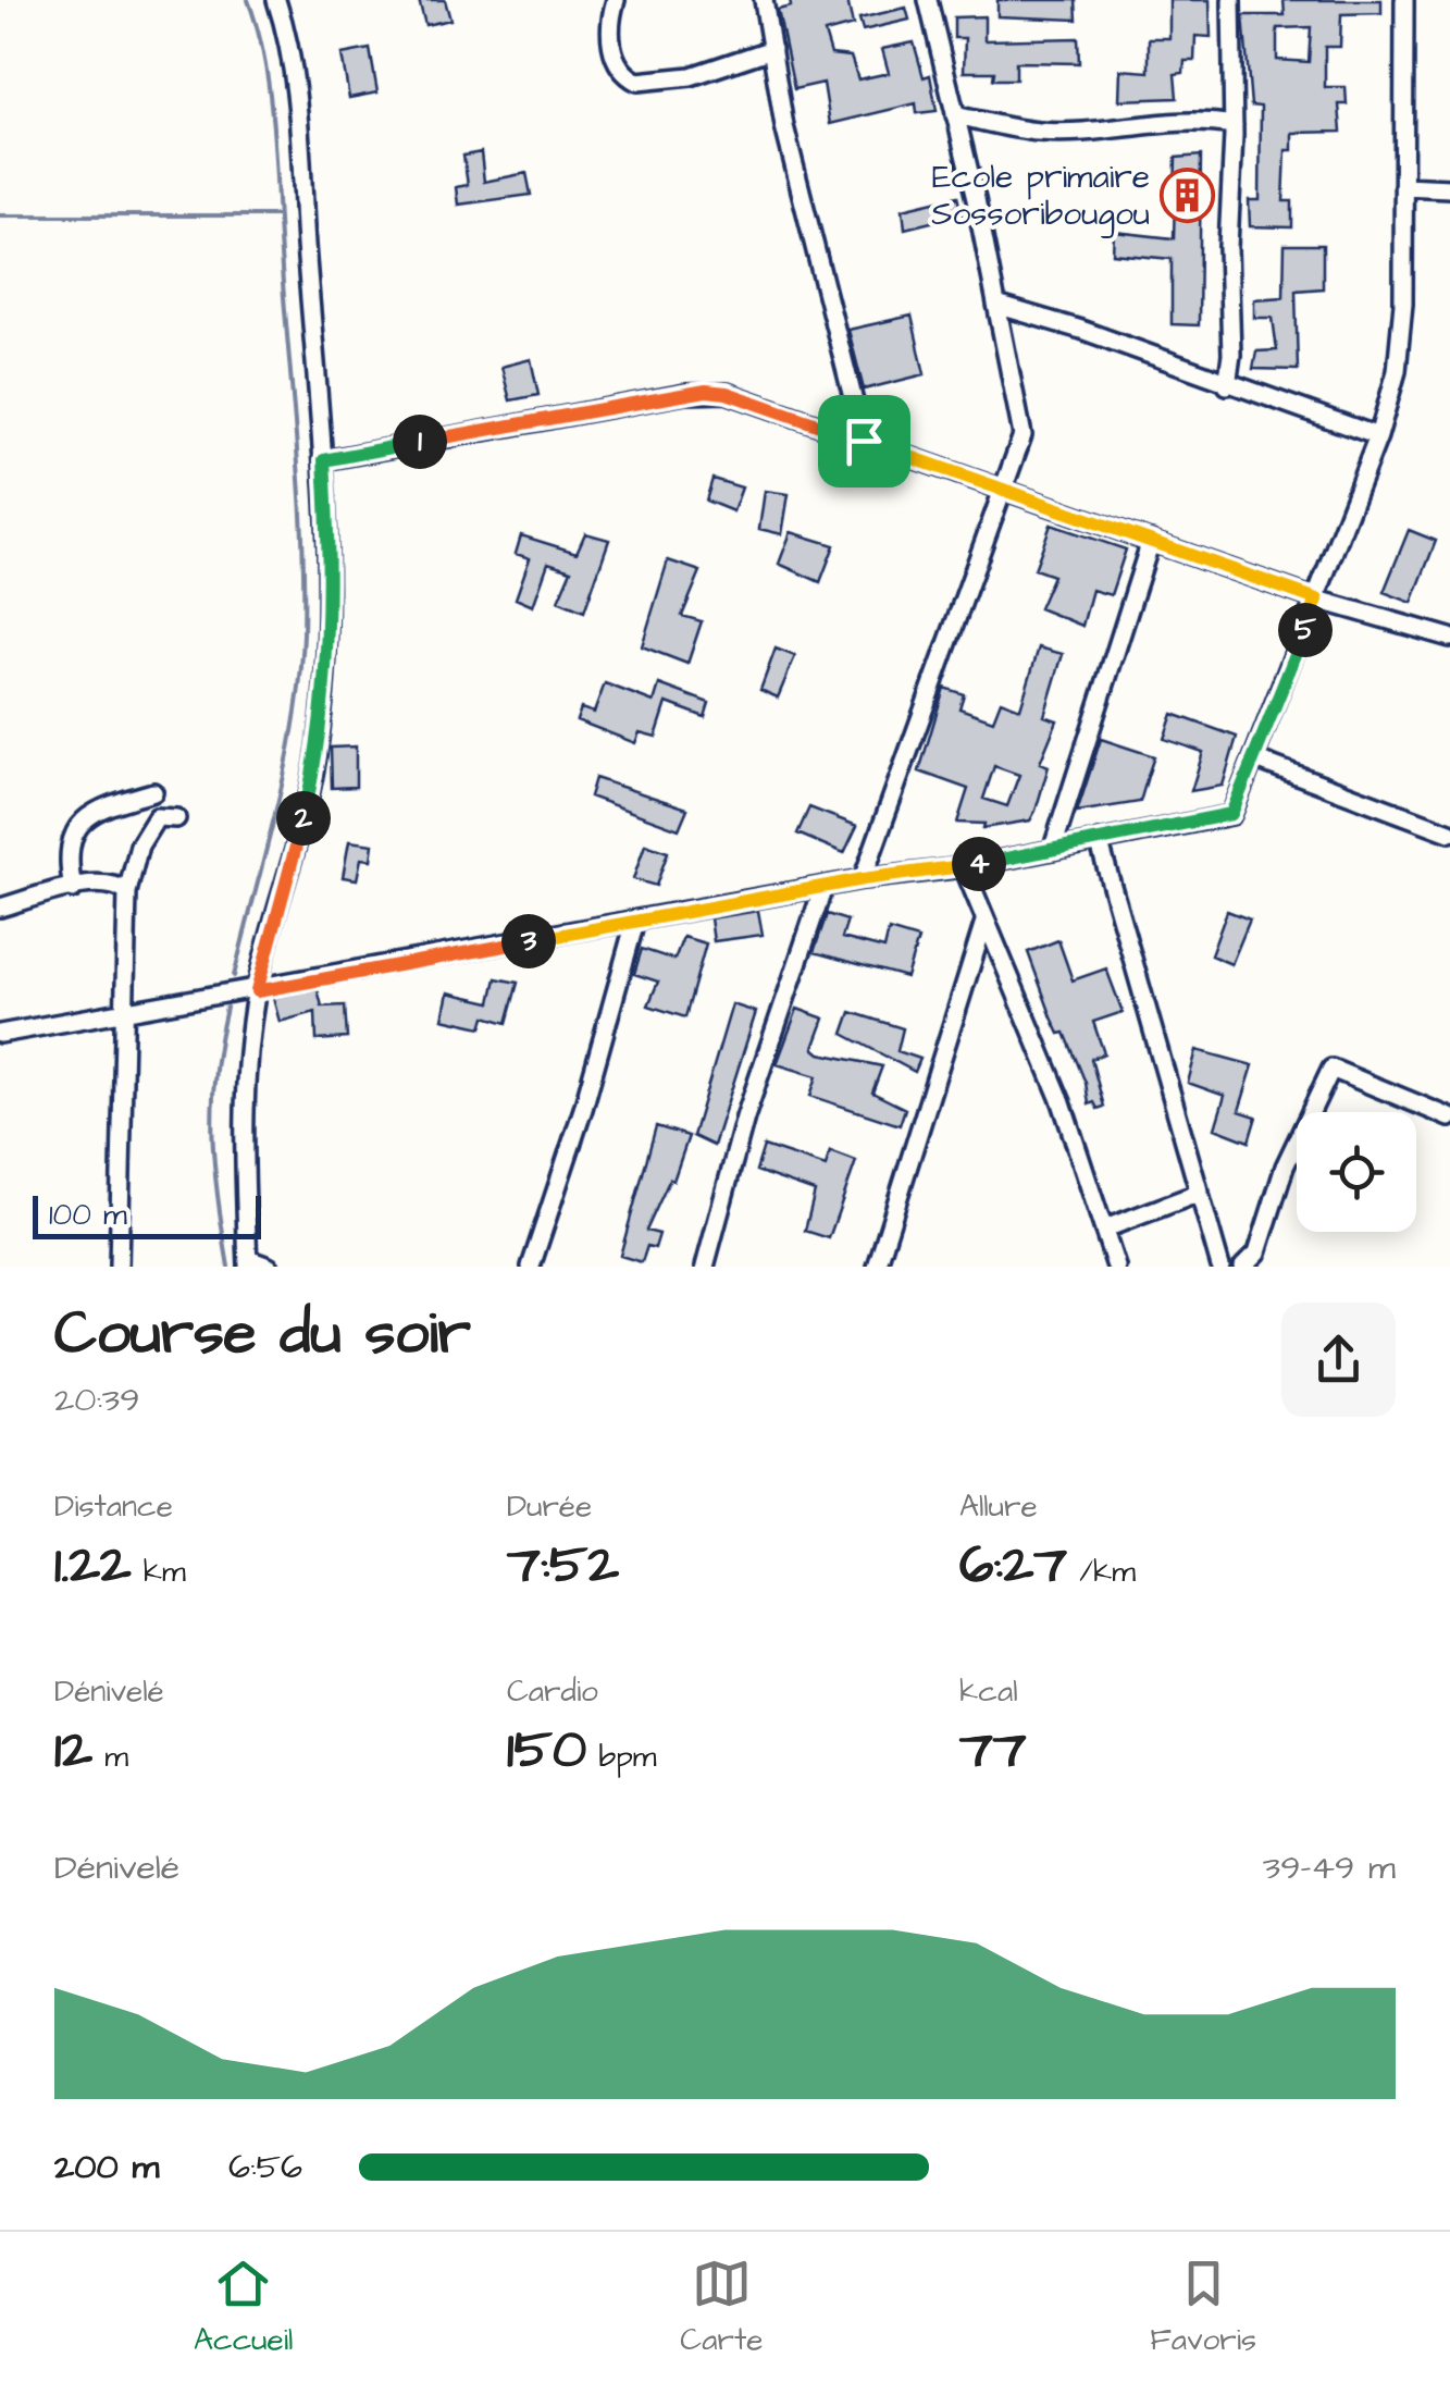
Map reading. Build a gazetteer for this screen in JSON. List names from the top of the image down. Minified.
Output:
{"places":{"building":["Ecole primaire Sossoribougou"]},"scale_bar":"100 m","page":{"pins":["1","5","2","4","3"],"scale":"100 m","heading":["Course du soir","20:39"],"stats":[["Distance","1.22 km"],["Durée","7:52"],["Allure","6:27 /km"],["Dénivelé","12 m"],["Cardio","150 bpm"],["kcal","77"]],"chart":["Dénivelé","39–49 m"],"list":[{"name":"200 m","note":"6:56"}],"tabs":["Accueil","Carte","Favoris"]}}
